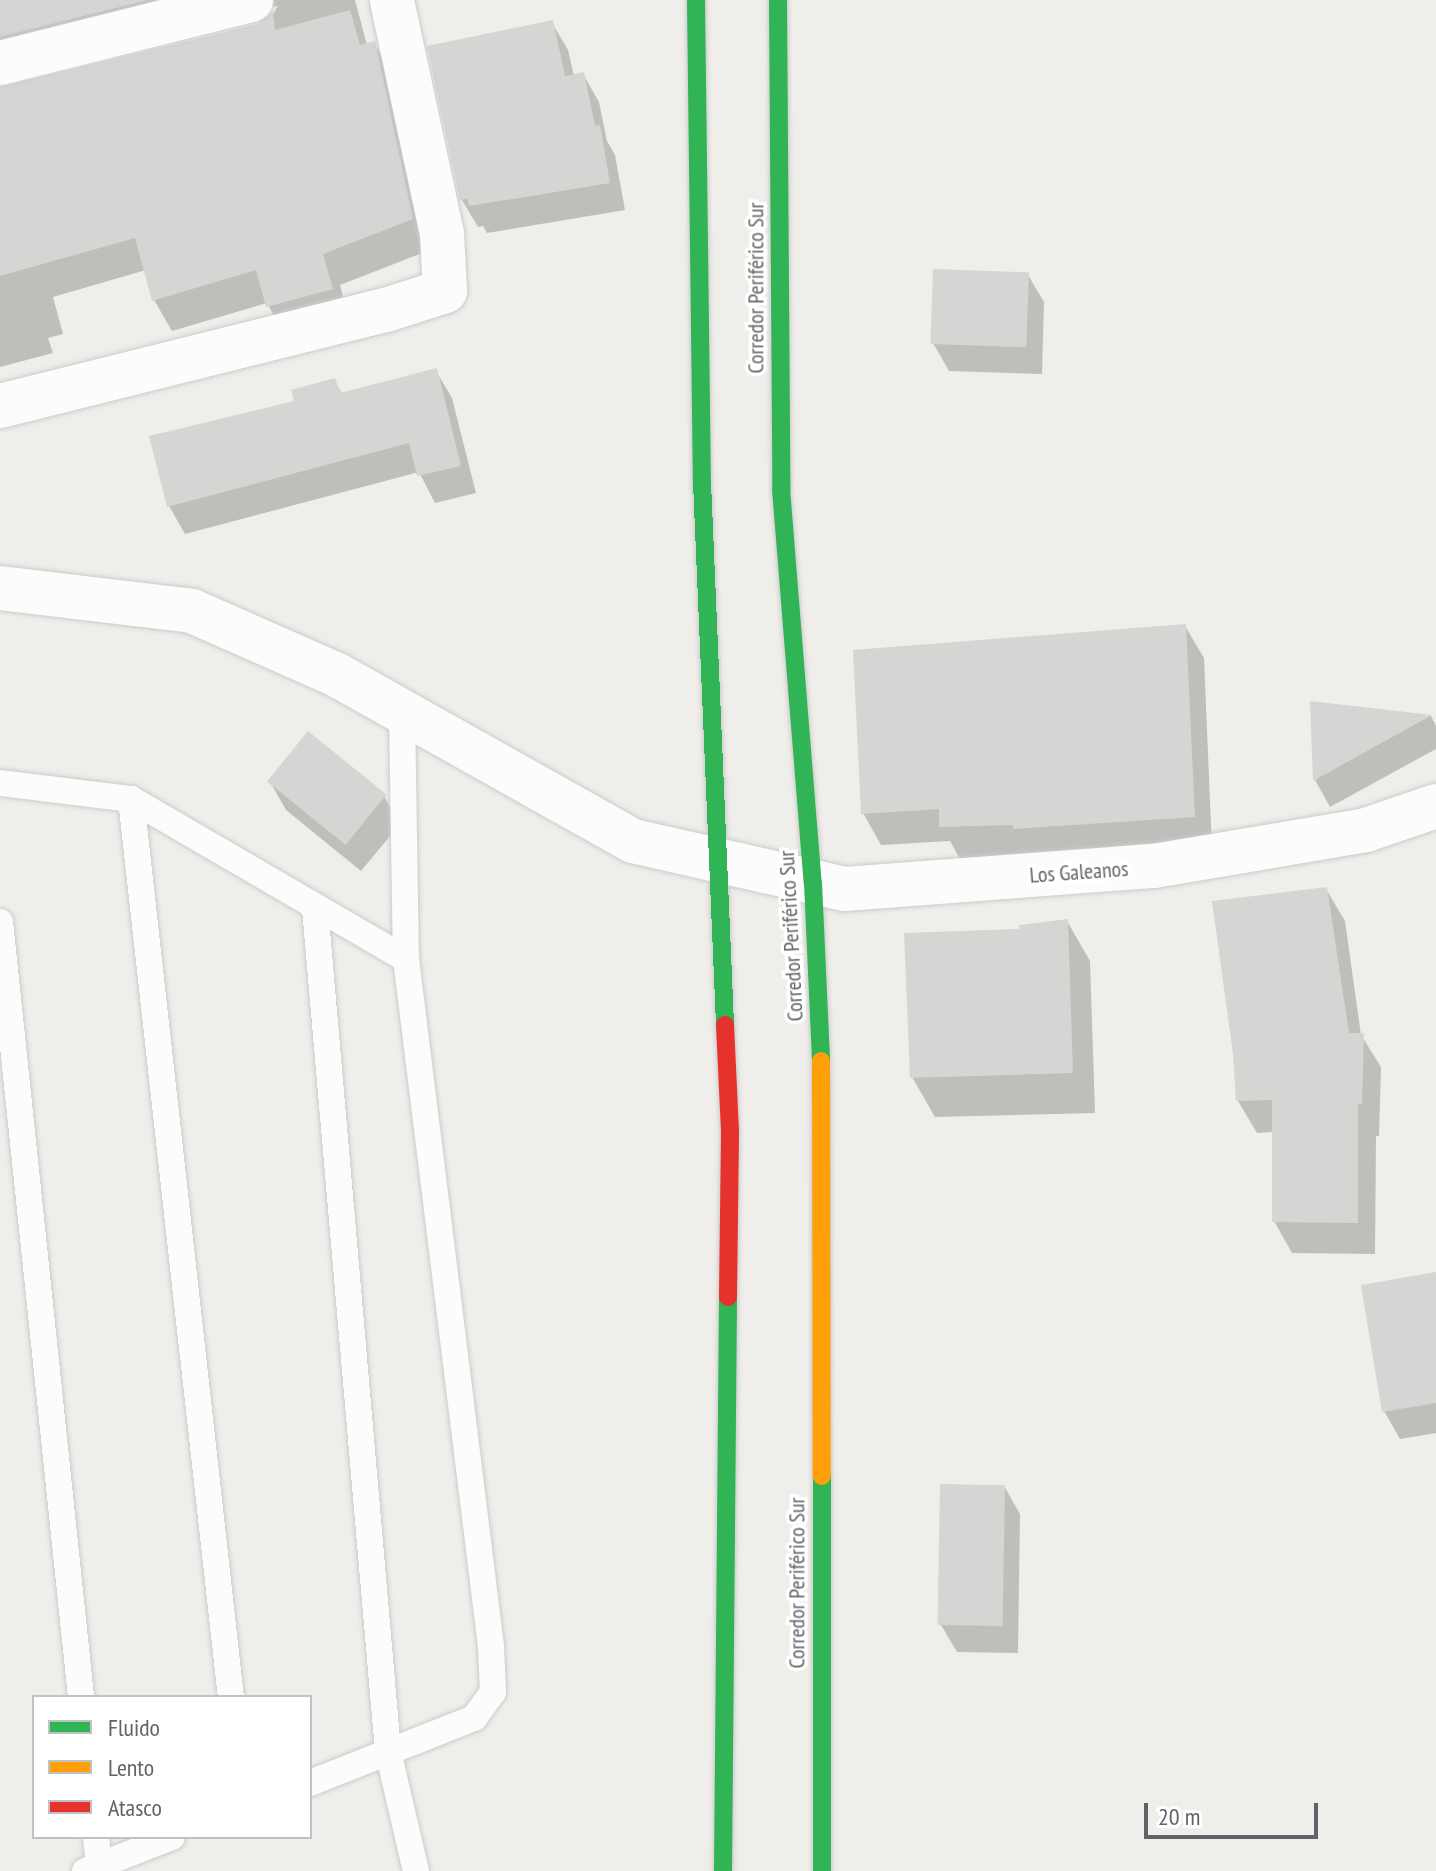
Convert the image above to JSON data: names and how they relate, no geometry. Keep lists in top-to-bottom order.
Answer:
{
  "streets": {
    "main road": ["Corredor Periférico Sur"],
    "street": ["Los Galeanos"]
  },
  "crossings": [
    ["Corredor Periférico Sur", "Los Galeanos"]
  ],
  "legend": ["Fluido", "Lento", "Atasco"],
  "scale_bar": "20 m"
}
